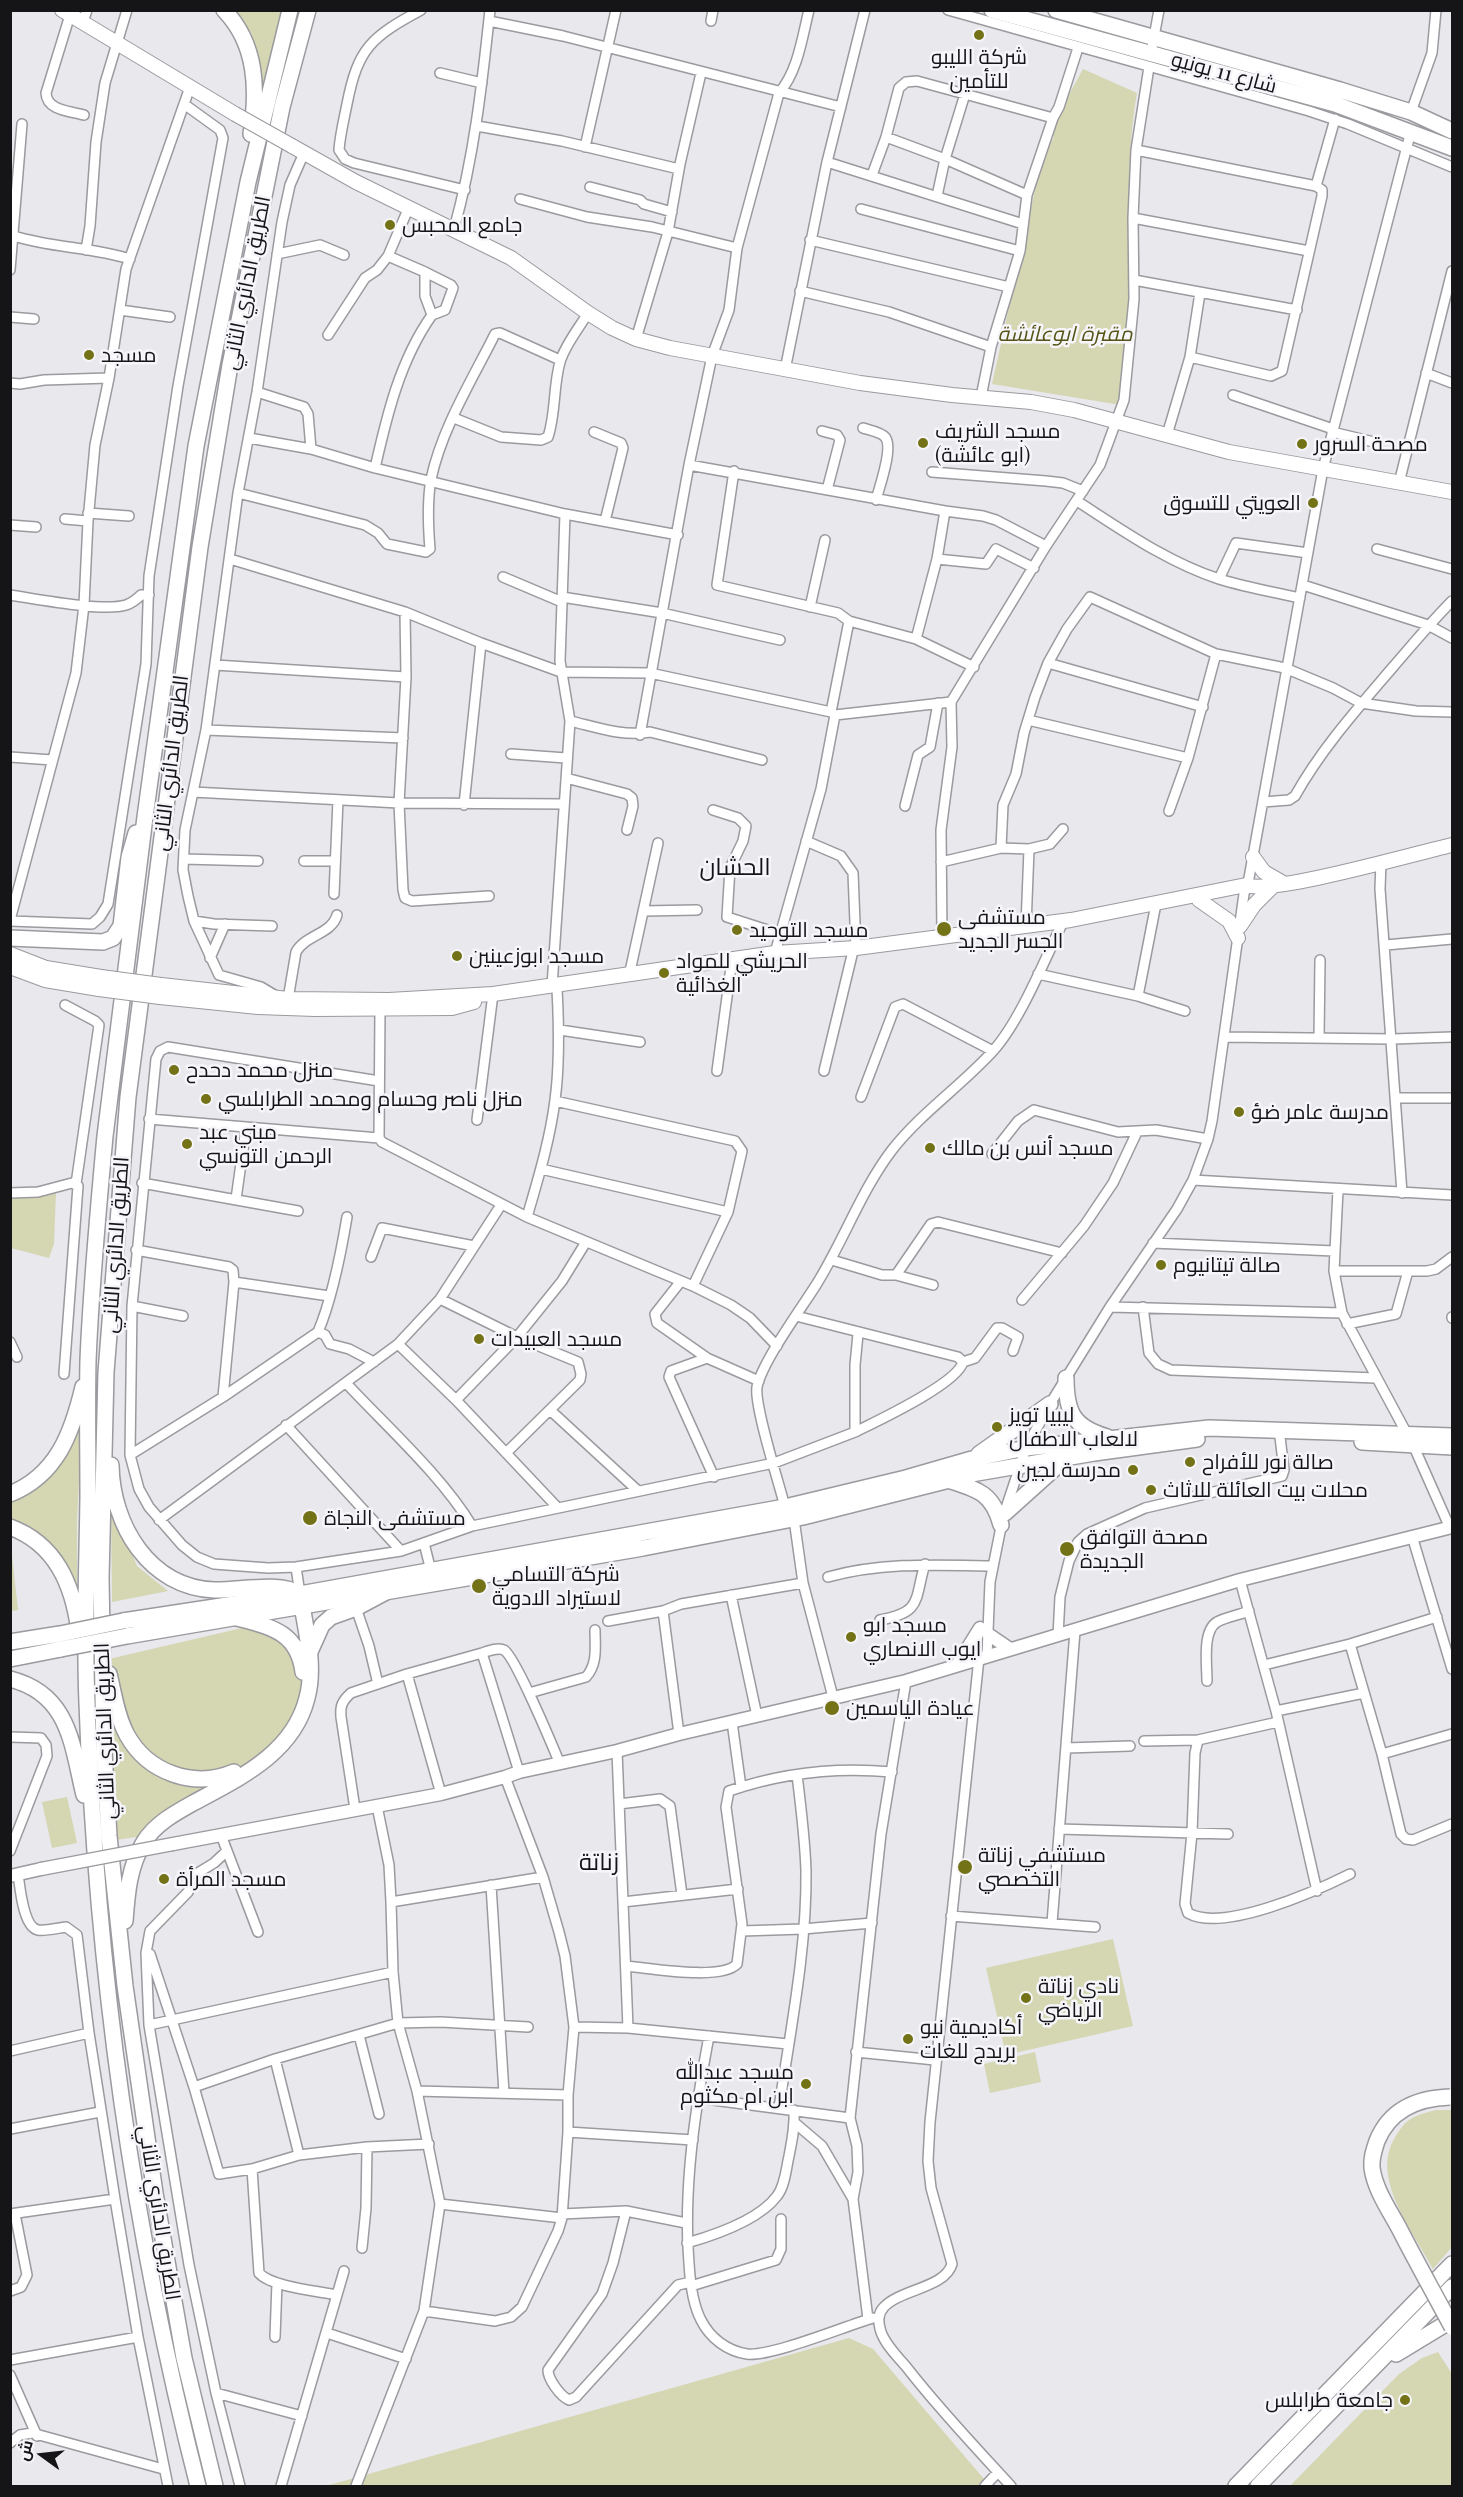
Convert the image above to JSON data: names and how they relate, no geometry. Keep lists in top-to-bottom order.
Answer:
{
  "streets": {
    "main road": ["شارع 11 يونيو", "الطريق الدائري الثاني"]
  },
  "districts": ["الحشان", "زناتة"],
  "parks": ["مقبرة ابوعائشة"],
  "places": [
    "شركة الليبو للتأمين",
    "جامع المحبس",
    "مسجد",
    "مسجد الشريف (ابو عائشة)",
    "مصحة السرور",
    "العويتي للتسوق",
    "مستشفى الجسر الجديد",
    "مسجد التوحيد",
    "مسجد ابوزعينين",
    "الحريشي للمواد الغذائية",
    "منزل محمد دحدح",
    "منزل ناصر وحسام ومحمد الطرابلسي",
    "مدرسة عامر ضؤ",
    "مبني عبد الرحمن التونسي",
    "مسجد أنس بن مالك",
    "صالة تيتانيوم",
    "مسجد العبيدات",
    "ليبيا تويز لالعاب الاطفال",
    "صالة نور للأفراح",
    "مدرسة لجين",
    "محلات بيت العائلة للاثاث",
    "مستشفى النجاة",
    "مصحة التوافق الجديدة",
    "شركة التسامي لاستيراد الادوية",
    "مسجد ابو ايوب الانصاري",
    "عيادة الياسمين",
    "مستشفي زناتة التخصصي",
    "مسجد المرأة",
    "نادي زناتة الرياضي",
    "أكاديمية نيو بريدج للغات",
    "مسجد عبدالله ابن ام مكثوم",
    "جامعة طرابلس"
  ],
  "north": "left"
}
